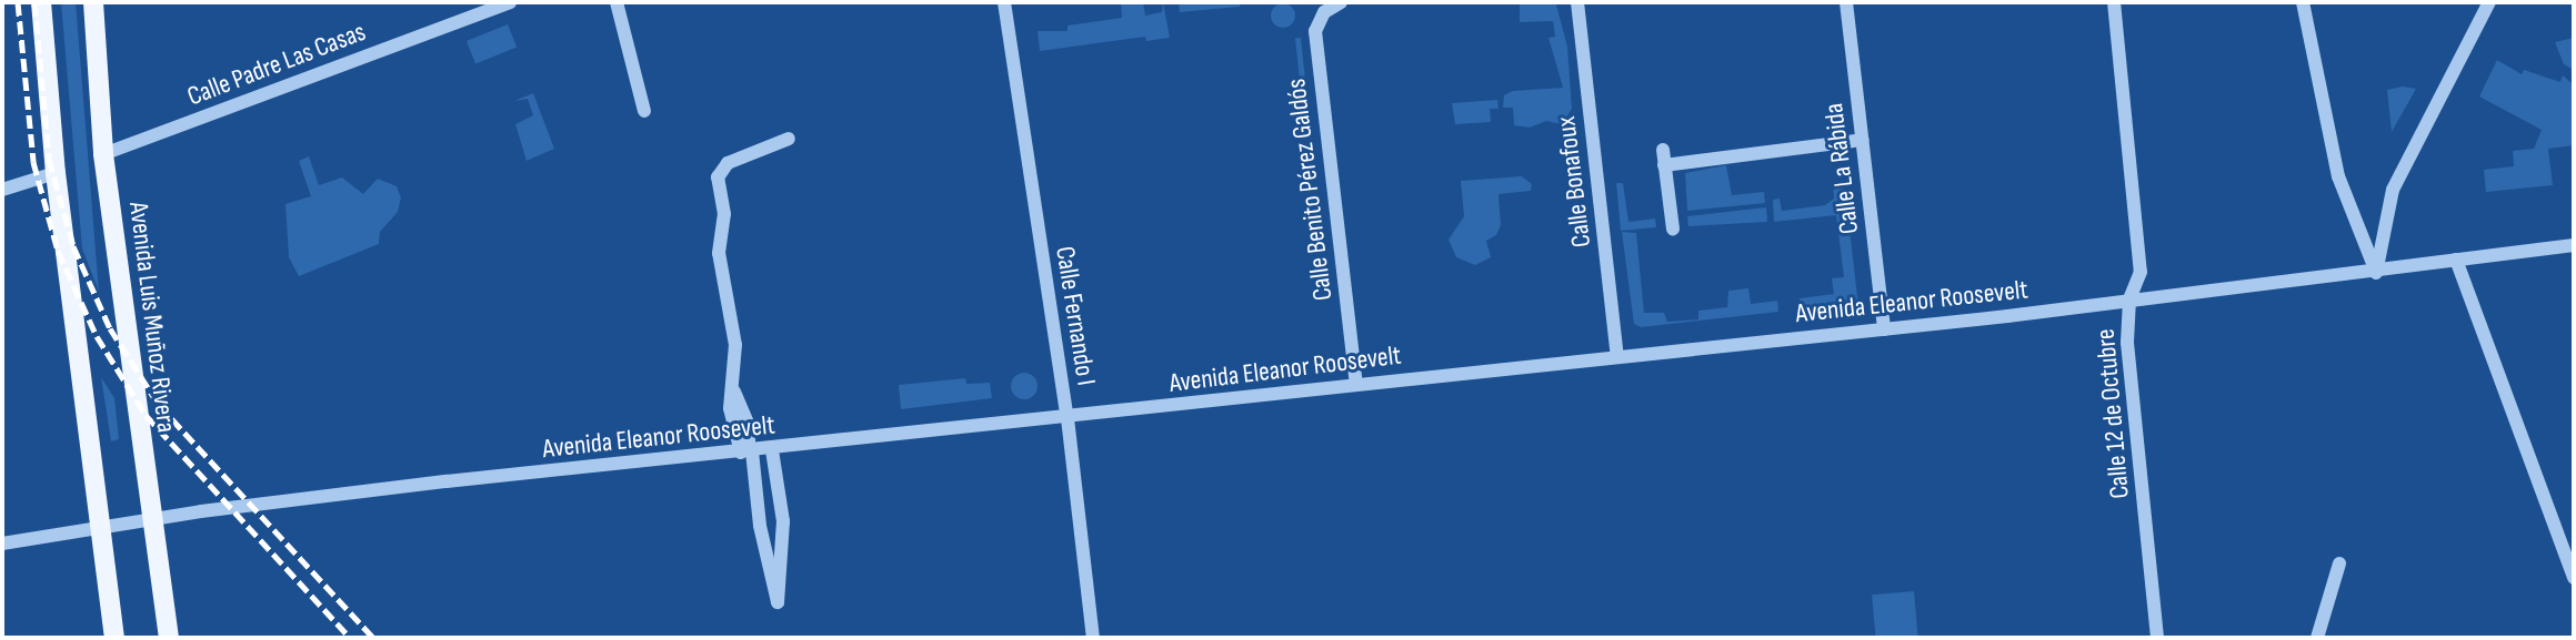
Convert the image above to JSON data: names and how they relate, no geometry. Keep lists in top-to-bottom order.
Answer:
{
  "streets": {
    "main road": ["Avenida Luis Muñoz Rivera"],
    "street": [
      "Calle Padre Las Casas",
      "Calle La Rábida",
      "Calle Bonafoux",
      "Calle Benito Pérez Galdós",
      "Avenida Eleanor Roosevelt",
      "Calle Fernando I",
      "Calle 12 de Octubre"
    ]
  },
  "crossings": [
    ["Calle Padre Las Casas", "Avenida Luis Muñoz Rivera"],
    ["Calle La Rábida", "Avenida Eleanor Roosevelt"],
    ["Calle Bonafoux", "Avenida Eleanor Roosevelt"],
    ["Calle Benito Pérez Galdós", "Avenida Eleanor Roosevelt"],
    ["Avenida Eleanor Roosevelt", "Calle Fernando I"],
    ["Avenida Eleanor Roosevelt", "Avenida Luis Muñoz Rivera"],
    ["Avenida Eleanor Roosevelt", "Calle 12 de Octubre"]
  ]
}
